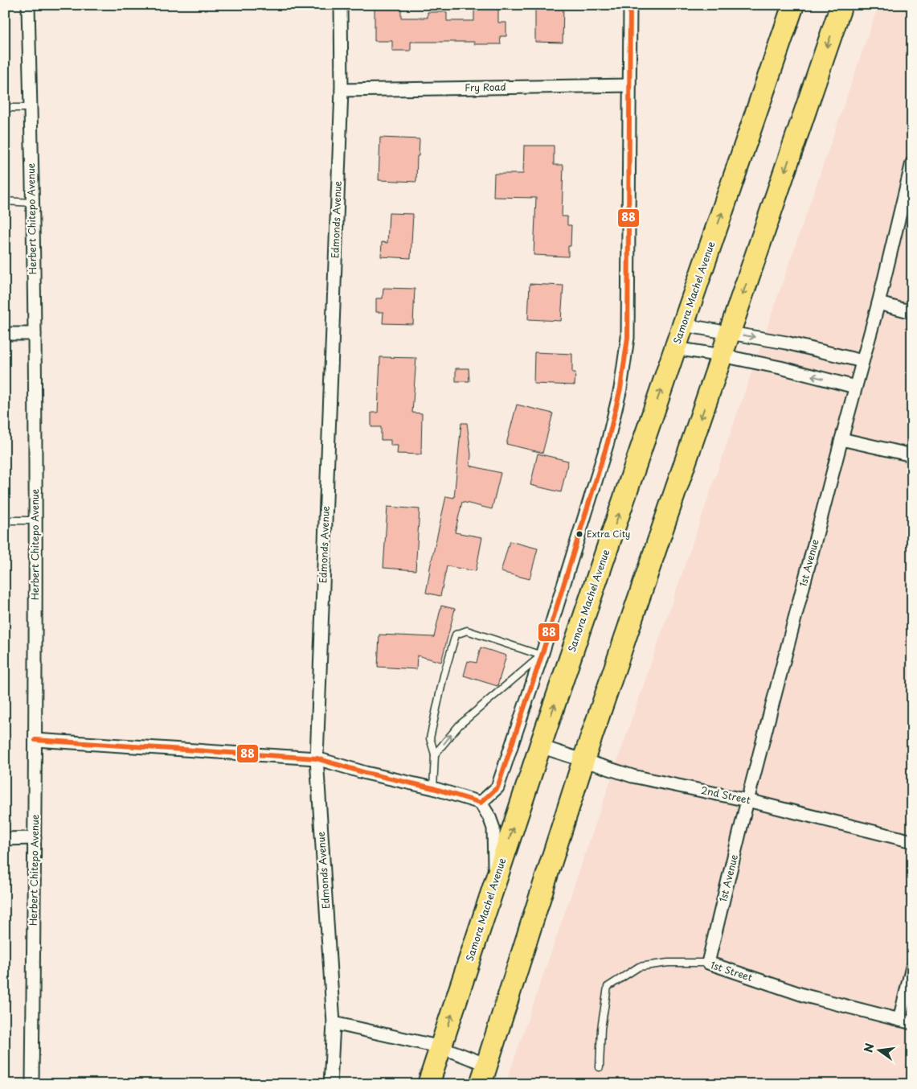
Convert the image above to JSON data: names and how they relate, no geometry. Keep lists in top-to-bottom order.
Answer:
{
  "streets": {
    "highway": ["Samora Machel Avenue"],
    "street": [
      "Fry Road",
      "Herbert Chitepo Avenue",
      "Edmonds Avenue",
      "1st Avenue",
      "2nd Street",
      "1st Street"
    ]
  },
  "crossings": [
    ["Fry Road", "Edmonds Avenue"],
    ["Samora Machel Avenue", "2nd Street"],
    ["1st Avenue", "2nd Street"],
    ["1st Avenue", "1st Street"]
  ],
  "places": ["Extra City"],
  "lines": ["transit line 88"],
  "north": "left"
}
